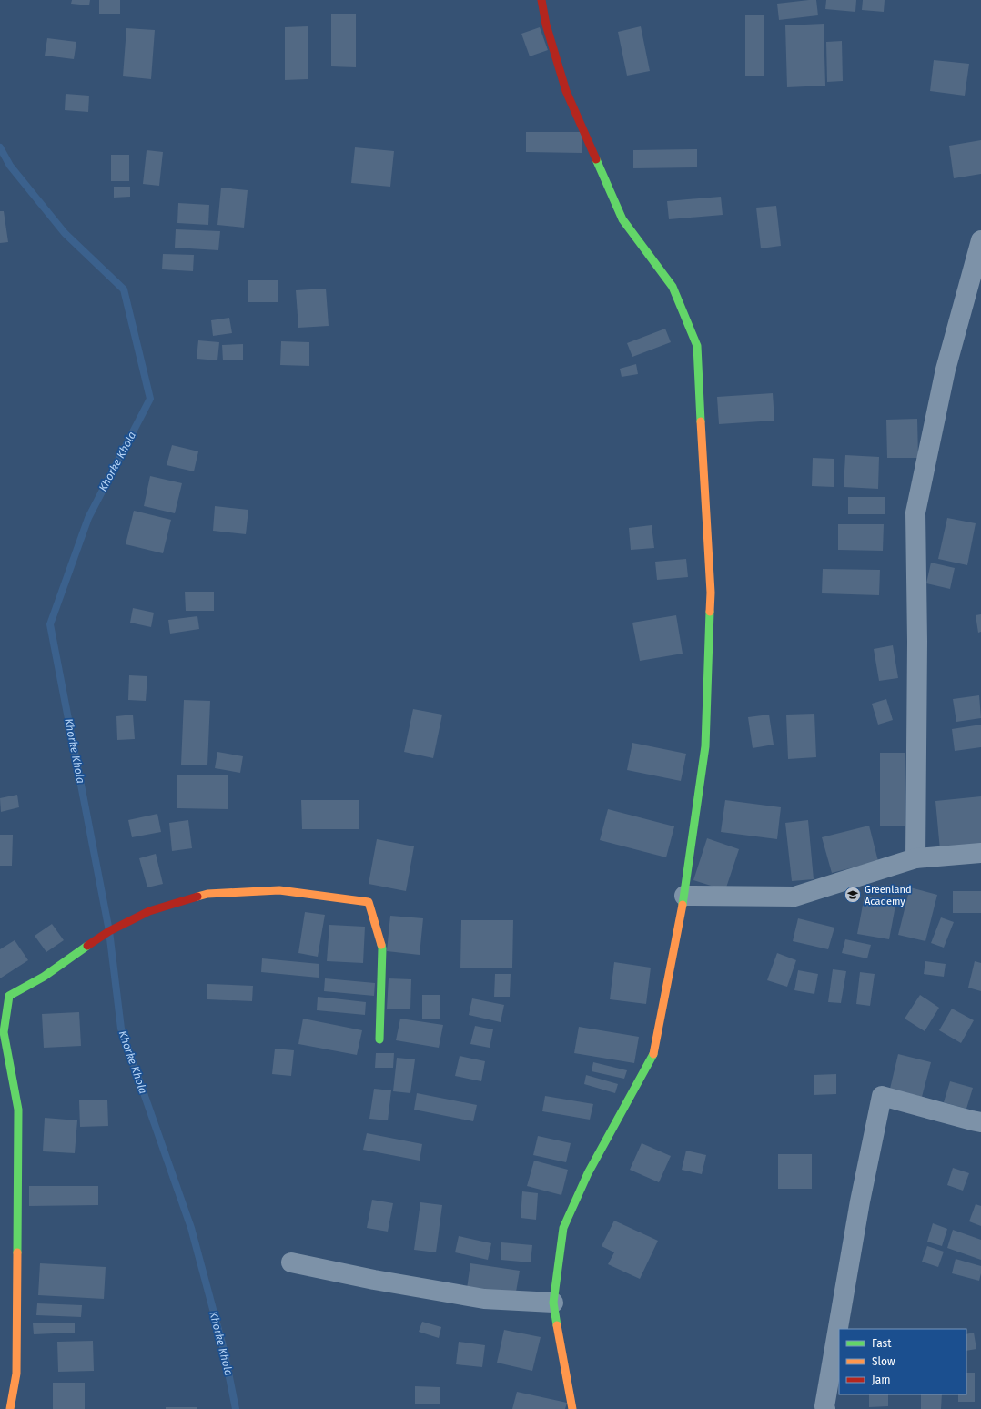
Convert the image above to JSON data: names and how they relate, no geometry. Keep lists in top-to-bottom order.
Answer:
{
  "water": ["Khorke Khola"],
  "places": {
    "school or university": ["Greenland Academy"]
  },
  "legend": ["Fast", "Slow", "Jam"]
}
